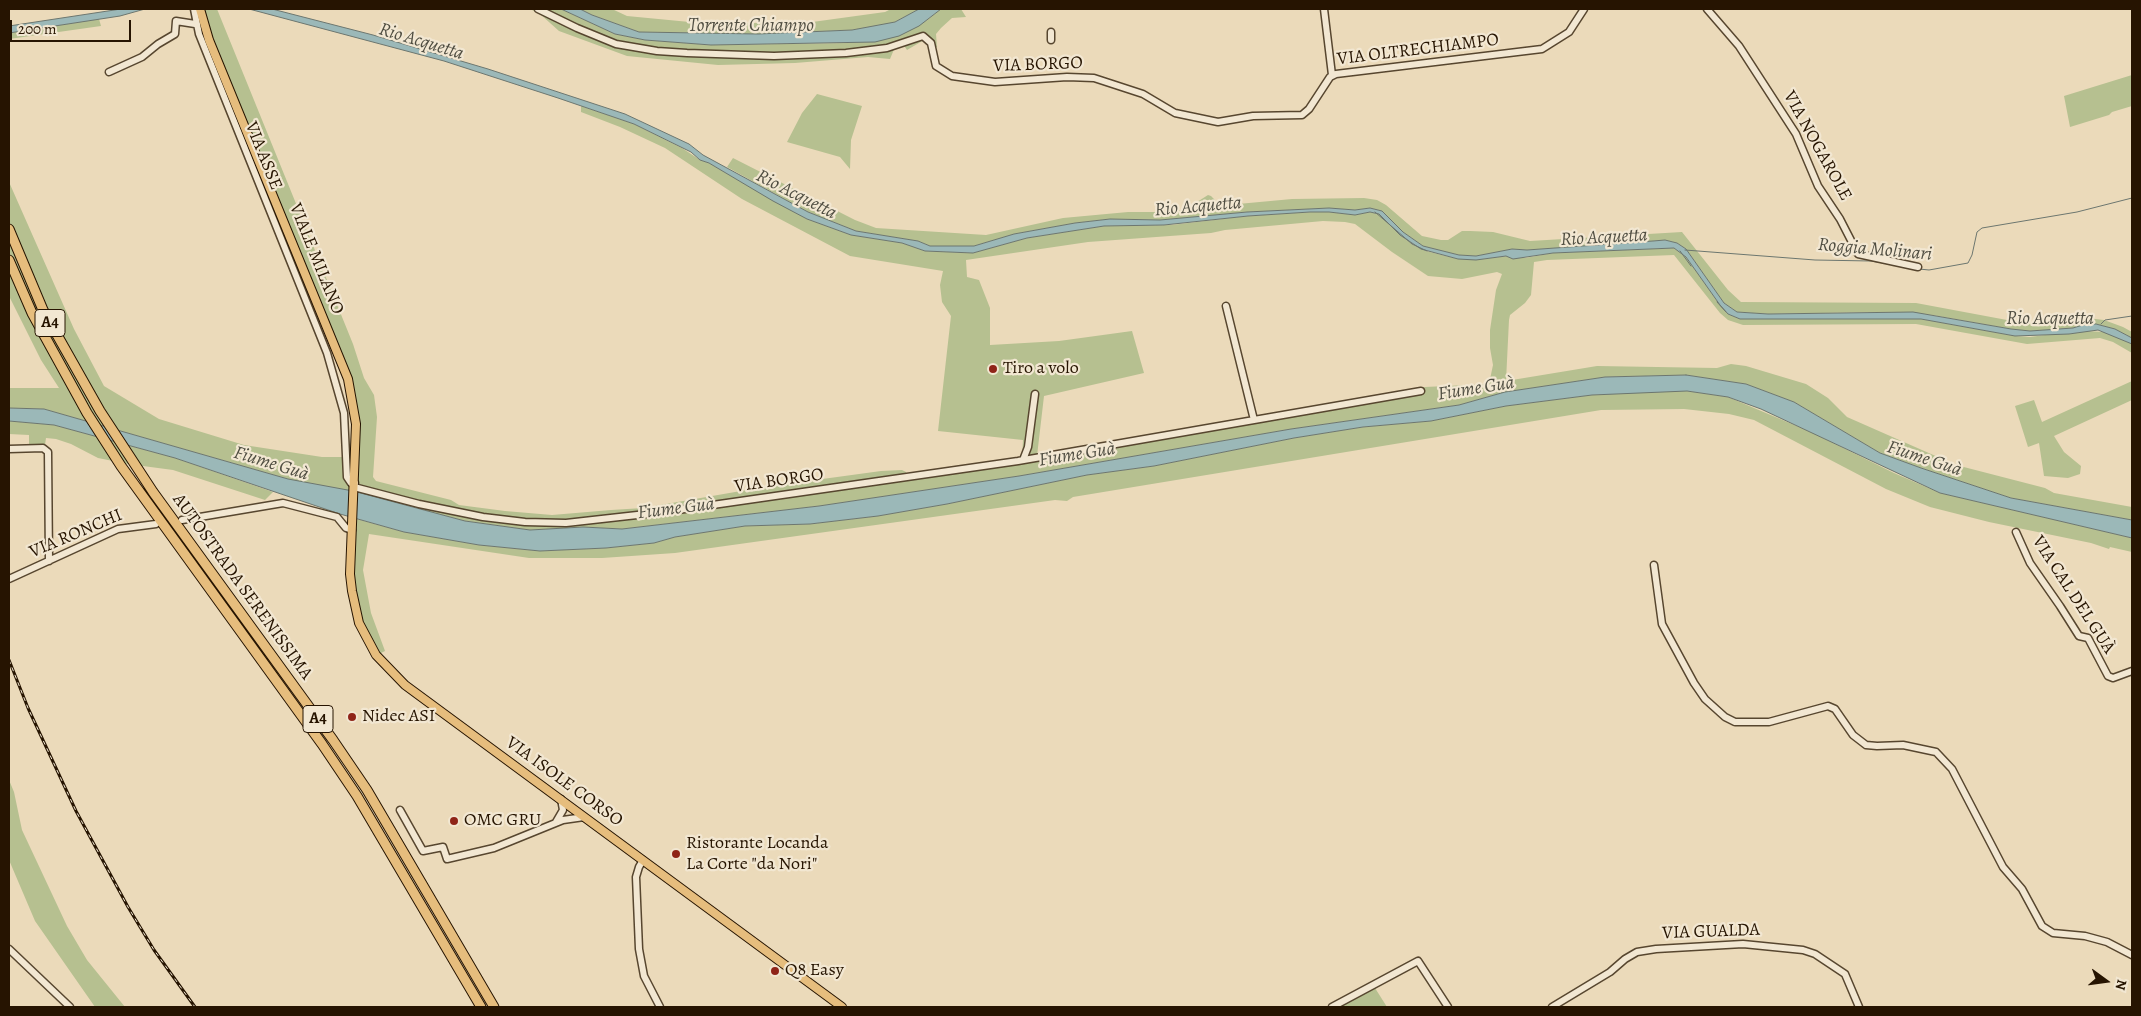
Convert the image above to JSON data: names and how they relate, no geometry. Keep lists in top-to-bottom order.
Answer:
{
  "streets": {
    "highway": ["A4", "AUTOSTRADA SERENISSIMA"],
    "main road": ["VIALE MILANO", "VIA ISOLE CORSO"],
    "street": [
      "VIA OLTRECHIAMPO",
      "VIA BORGO",
      "VIA NOGAROLE",
      "VIA ASSE",
      "VIA RONCHI",
      "VIA CAL DEL GUÀ",
      "VIA GUALDA"
    ]
  },
  "crossings": [
    ["VIA OLTRECHIAMPO", "VIA BORGO"],
    ["VIA BORGO", "VIA ASSE"],
    ["VIA BORGO", "VIALE MILANO"],
    ["VIA ASSE", "VIALE MILANO"],
    ["VIALE MILANO", "VIA ISOLE CORSO"]
  ],
  "water": [
    "Torrente Chiampo",
    "Rio Acquetta",
    "Roggia Molinari",
    "Fiume Guà"
  ],
  "places": [
    "Tiro a volo",
    "Nidec ASI",
    "OMC GRU",
    "Ristorante Locanda La Corte \"da Nori\"",
    "Q8 Easy"
  ],
  "scale_bar": "200 m",
  "north": "right"
}
